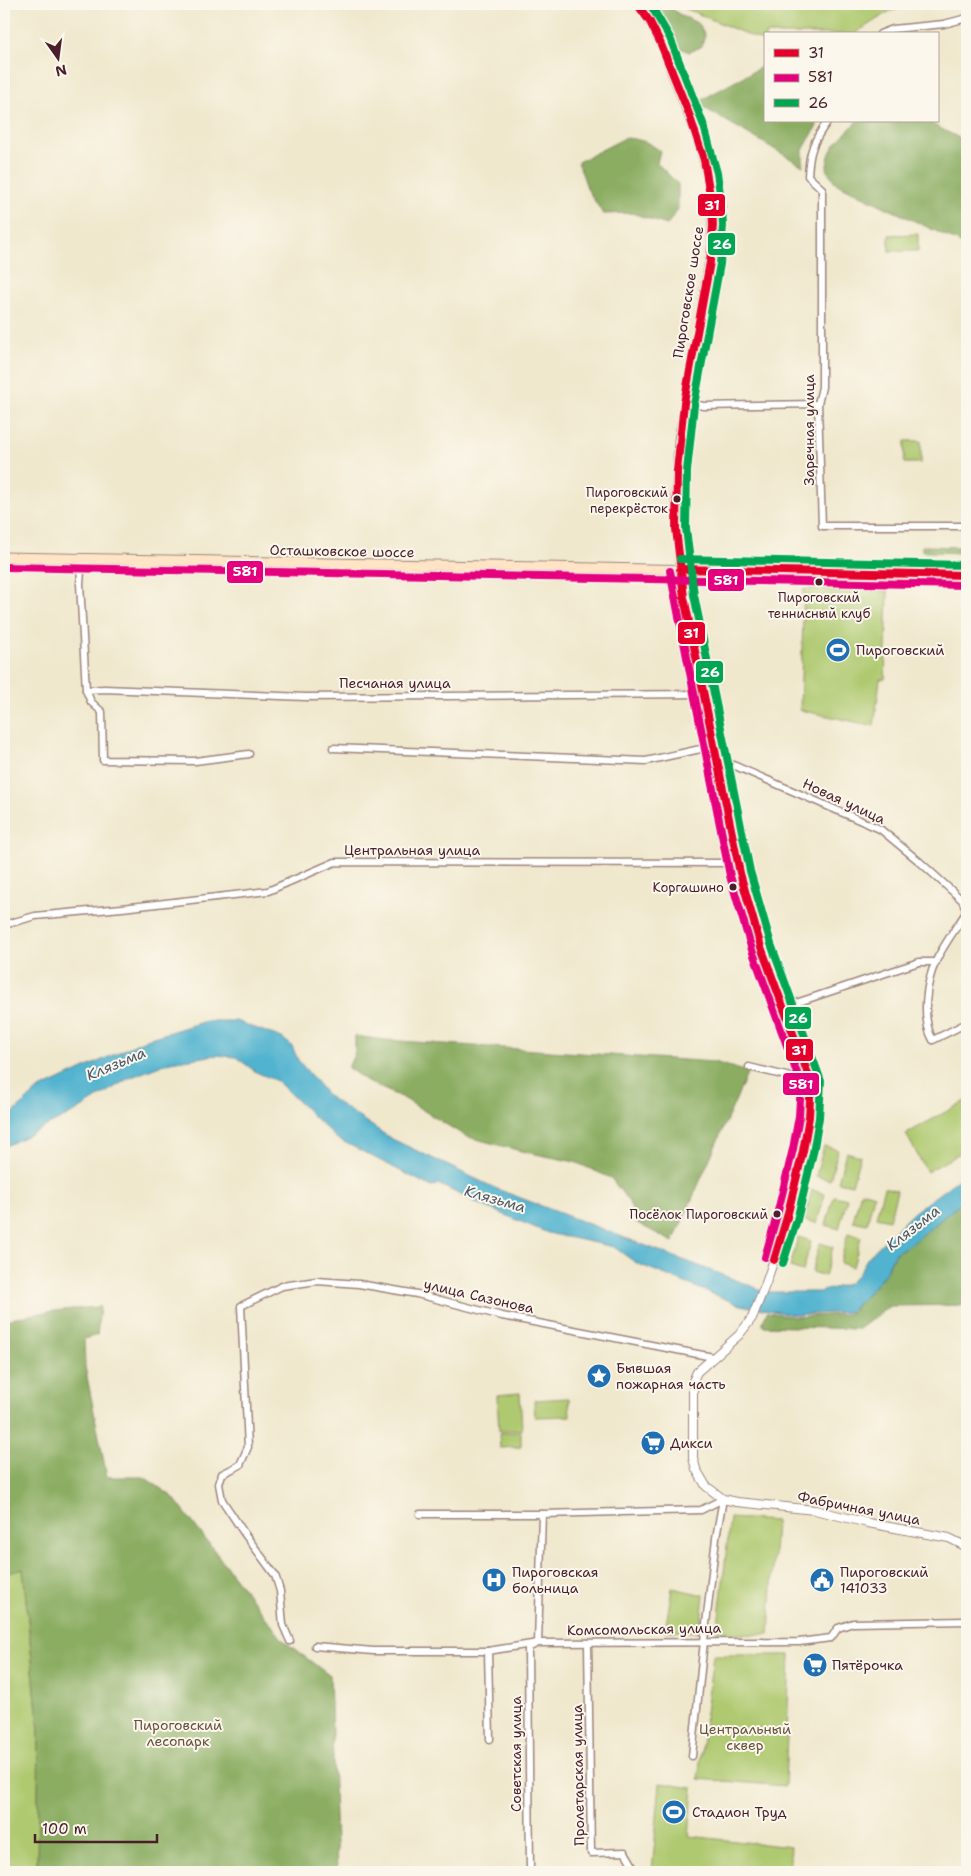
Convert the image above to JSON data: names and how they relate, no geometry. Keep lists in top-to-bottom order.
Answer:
{
  "streets": {
    "main road": ["Пироговское шоссе", "Осташковское шоссе"],
    "street": [
      "Заречная улица",
      "Песчаная улица",
      "Новая улица",
      "Центральная улица",
      "улица Сазонова",
      "Фабричная улица",
      "Комсомольская улица",
      "Советская улица",
      "Пролетарская улица"
    ]
  },
  "crossings": [
    ["Пироговское шоссе", "Осташковское шоссе"],
    ["Комсомольская улица", "Советская улица"],
    ["Комсомольская улица", "Пролетарская улица"]
  ],
  "water": ["Клязьма"],
  "parks": ["Пироговский лесопарк", "Центральный сквер"],
  "places": {
    "other": [
      "Пироговский перекрёсток",
      "Пироговский теннисный клуб",
      "Коргашино",
      "Посёлок Пироговский"
    ],
    "sports": ["Пироговский", "Стадион Труд"],
    "place": ["Бывшая пожарная часть"],
    "supermarket": ["Дикси", "Пятёрочка"],
    "hospital": ["Пироговская больница"],
    "public building": ["Пироговский 141033"]
  },
  "lines": ["transit line 31", "transit line 26", "transit line 581"],
  "legend": ["31", "581", "26"],
  "scale_bar": "100 m",
  "north": "bottom"
}
